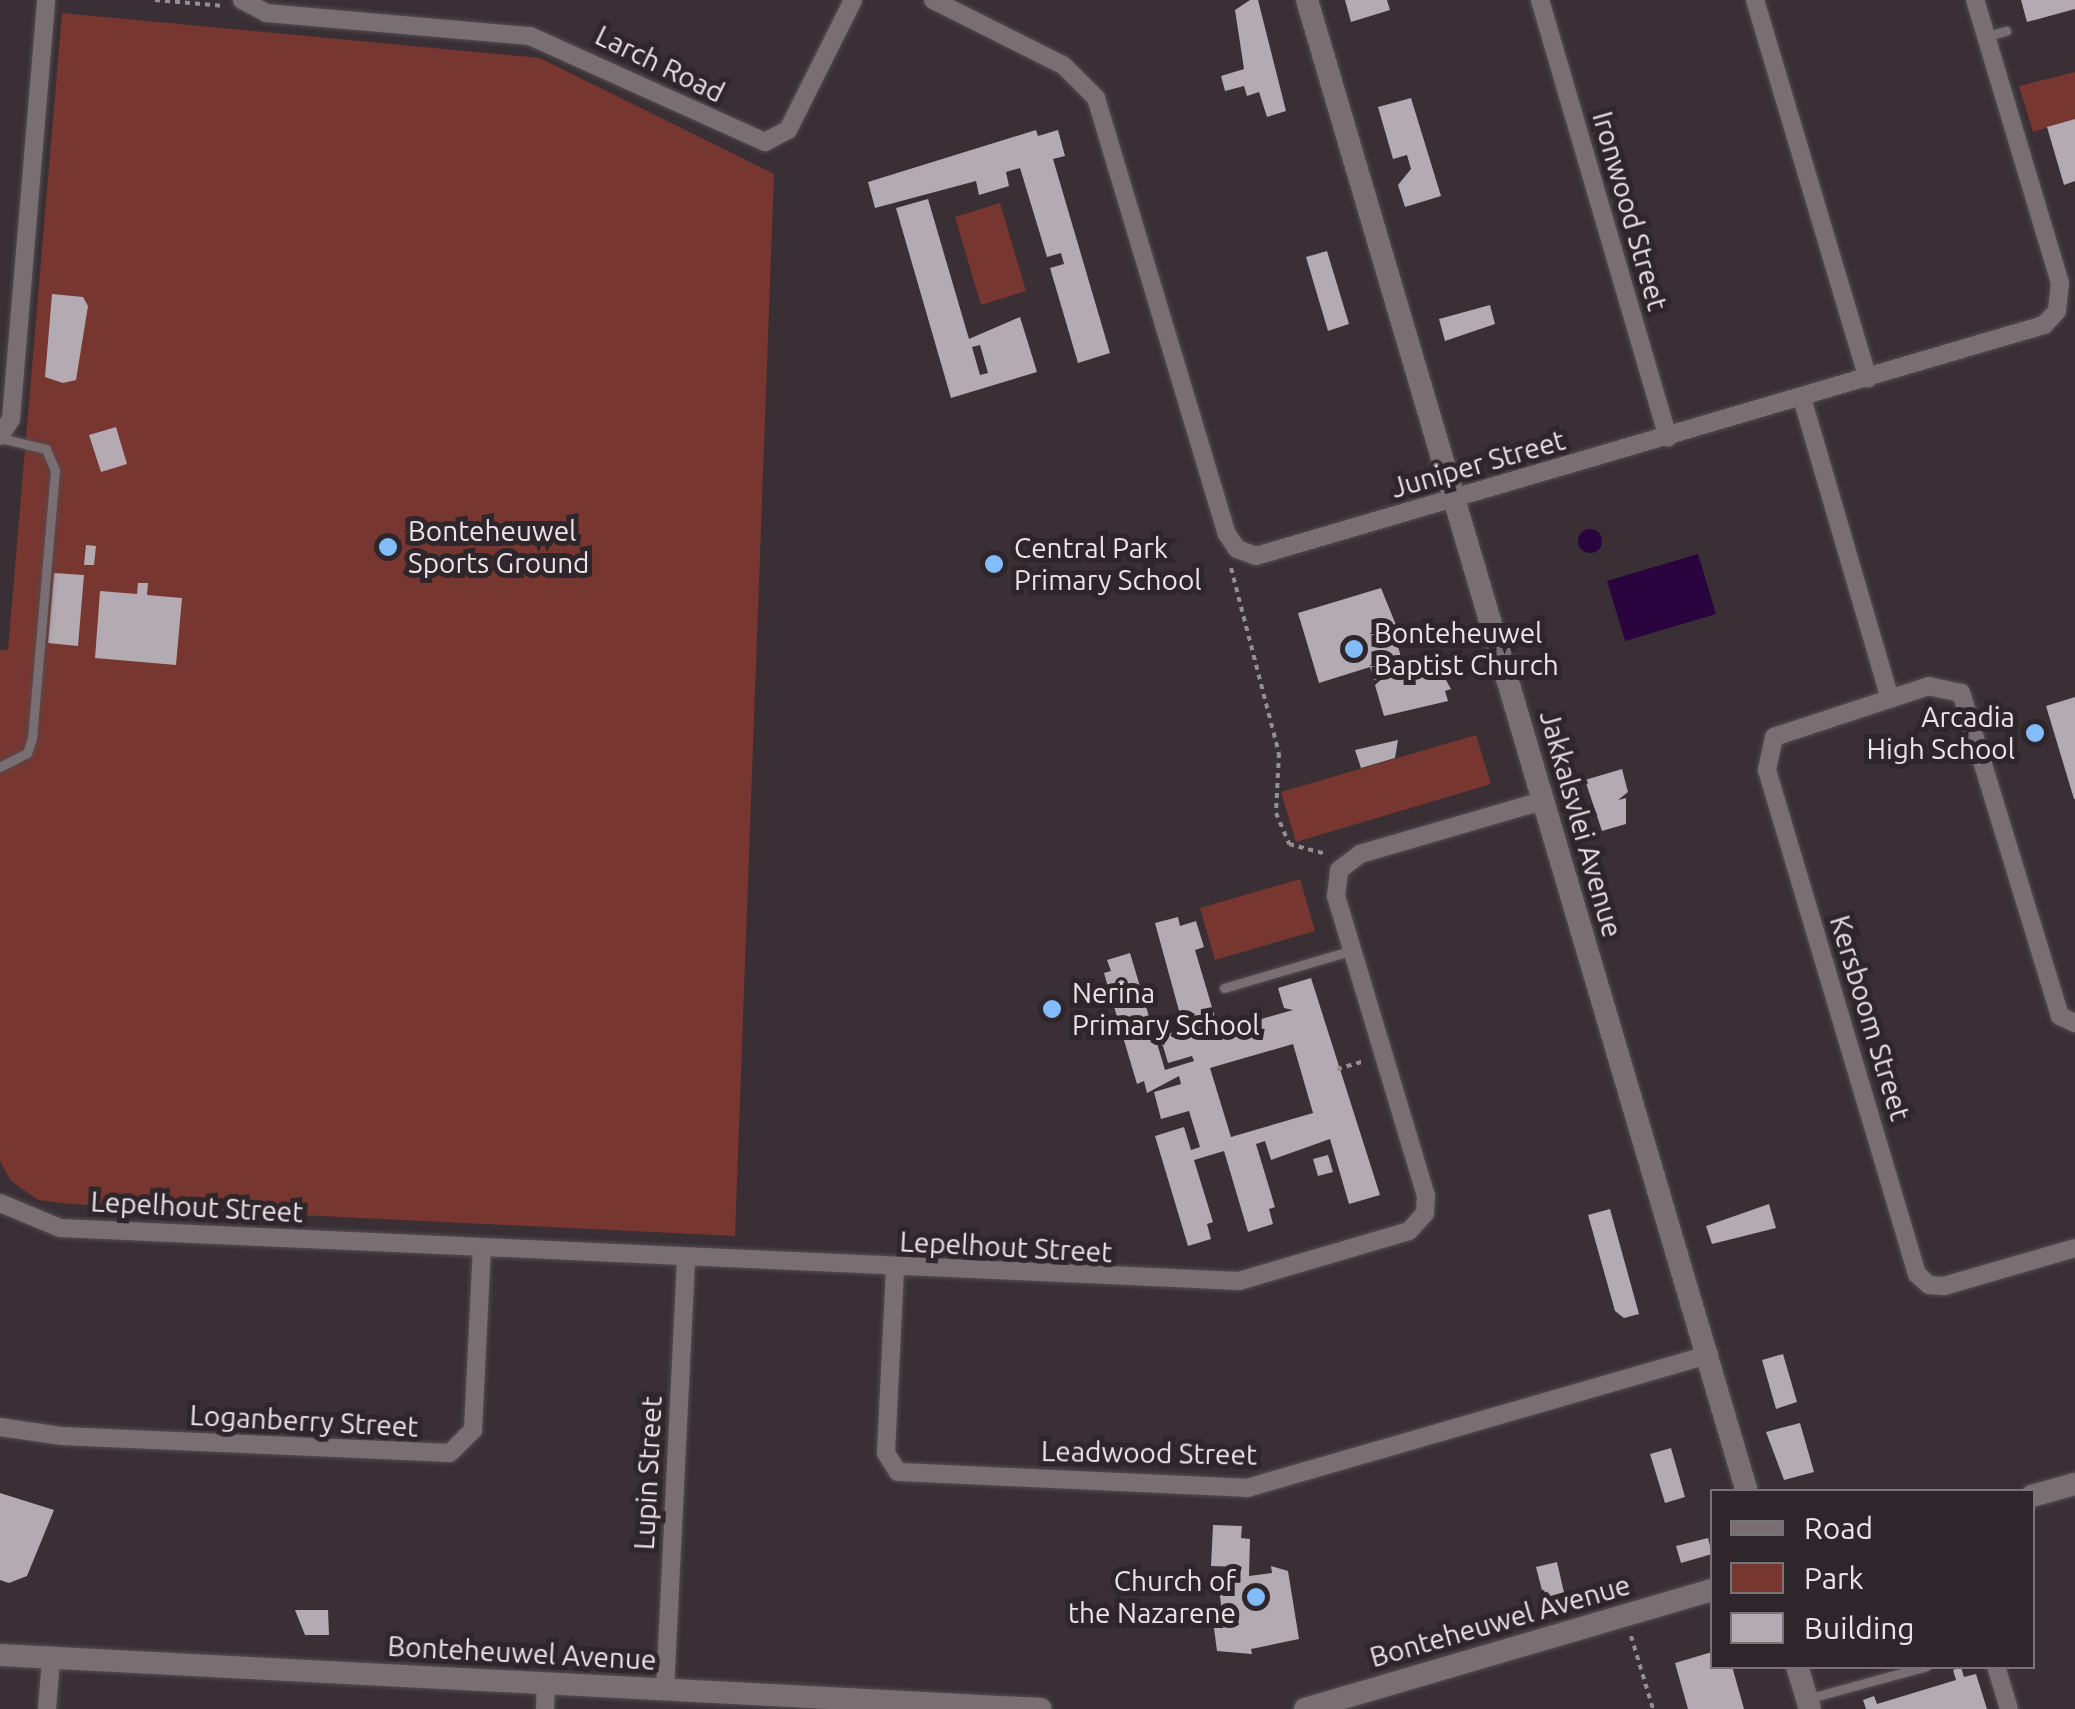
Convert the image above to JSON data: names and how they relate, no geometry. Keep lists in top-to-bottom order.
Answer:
{
  "streets": {
    "street": [
      "Larch Road",
      "Ironwood Street",
      "Juniper Street",
      "Jakkalsvlei Avenue",
      "Kersboom Street",
      "Lepelhout Street",
      "Loganberry Street",
      "Leadwood Street",
      "Lupin Street",
      "Bonteheuwel Avenue"
    ]
  },
  "crossings": [
    ["Ironwood Street", "Juniper Street"],
    ["Juniper Street", "Jakkalsvlei Avenue"],
    ["Jakkalsvlei Avenue", "Leadwood Street"],
    ["Lepelhout Street", "Loganberry Street"],
    ["Lepelhout Street", "Leadwood Street"],
    ["Lepelhout Street", "Lupin Street"],
    ["Lupin Street", "Bonteheuwel Avenue"]
  ],
  "places": [
    "Bonteheuwel Sports Ground",
    "Central Park Primary School",
    "Bonteheuwel Baptist Church",
    "Arcadia High School",
    "Nerina Primary School",
    "Church of the Nazarene"
  ],
  "legend": ["Road", "Park", "Building"]
}
